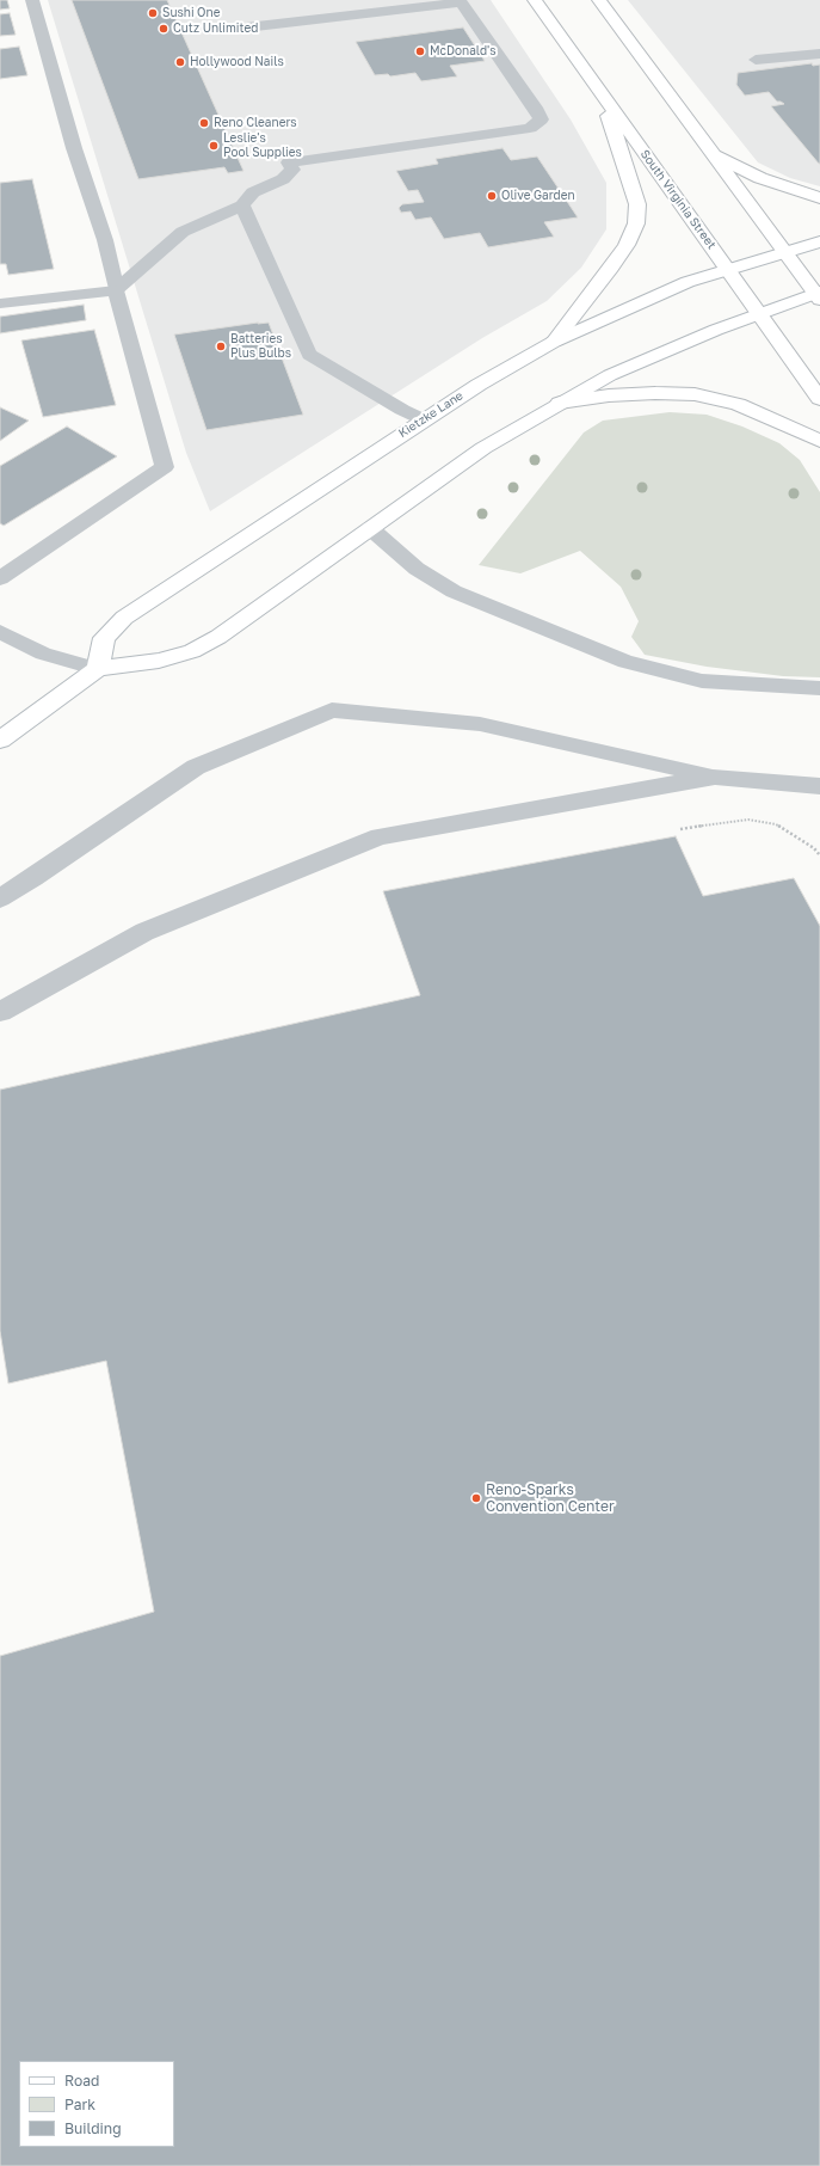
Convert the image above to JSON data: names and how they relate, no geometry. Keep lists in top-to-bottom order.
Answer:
{
  "streets": {
    "main road": ["South Virginia Street", "Kietzke Lane"]
  },
  "crossings": [
    ["South Virginia Street", "Kietzke Lane"]
  ],
  "places": [
    "Sushi One",
    "Cutz Unlimited",
    "McDonald's",
    "Hollywood Nails",
    "Reno Cleaners",
    "Leslie's Pool Supplies",
    "Olive Garden",
    "Batteries Plus Bulbs",
    "Reno-Sparks Convention Center"
  ],
  "legend": ["Road", "Park", "Building"]
}
